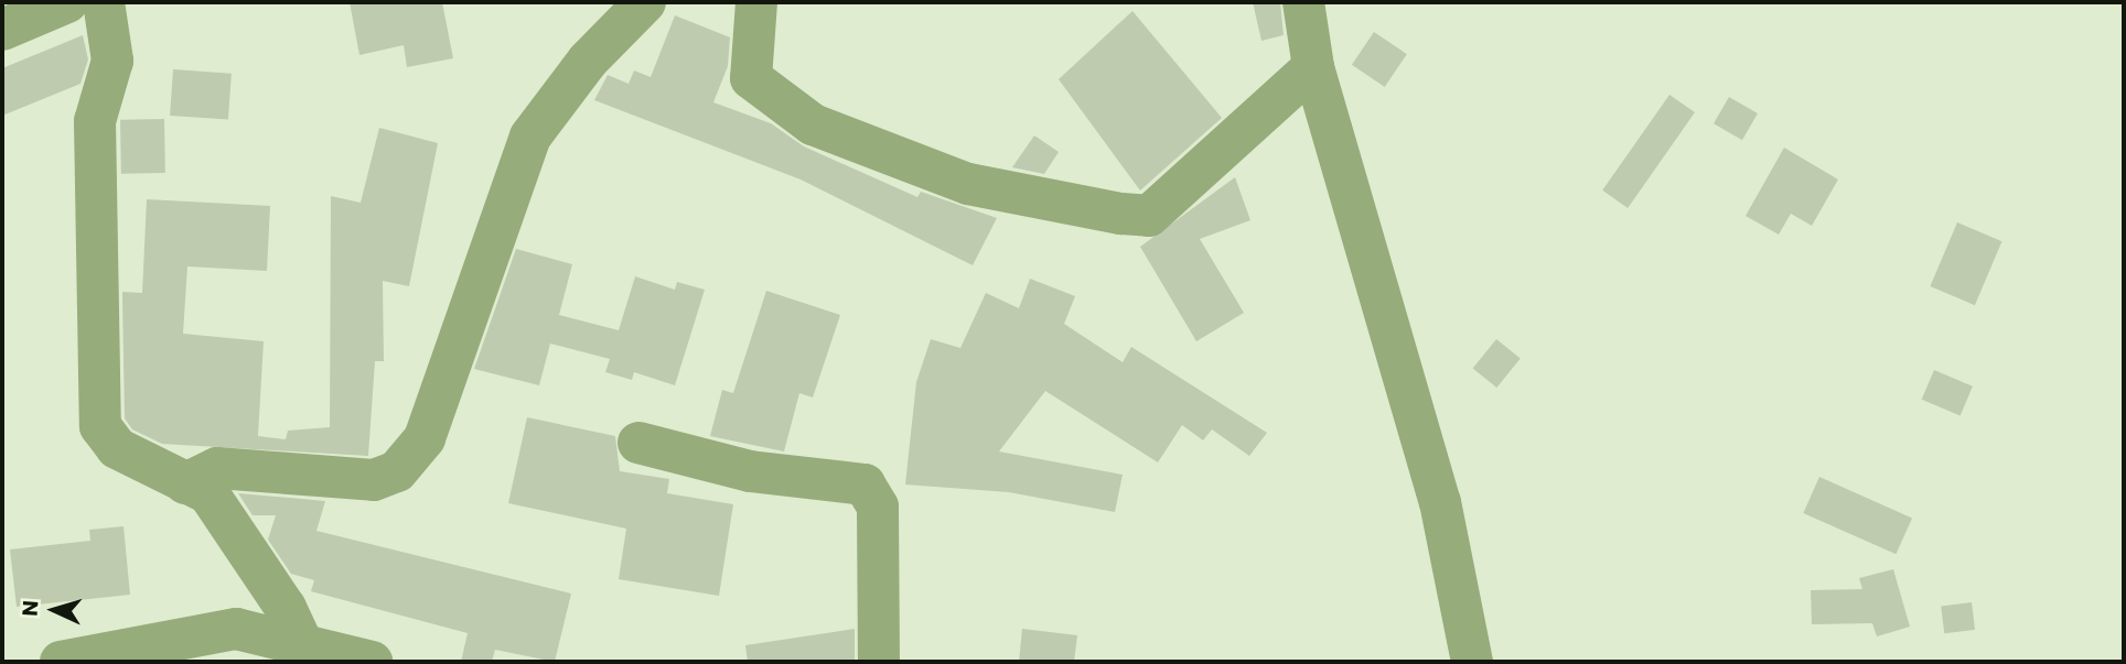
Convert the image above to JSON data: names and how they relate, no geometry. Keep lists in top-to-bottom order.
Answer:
{
  "north": "left"
}
